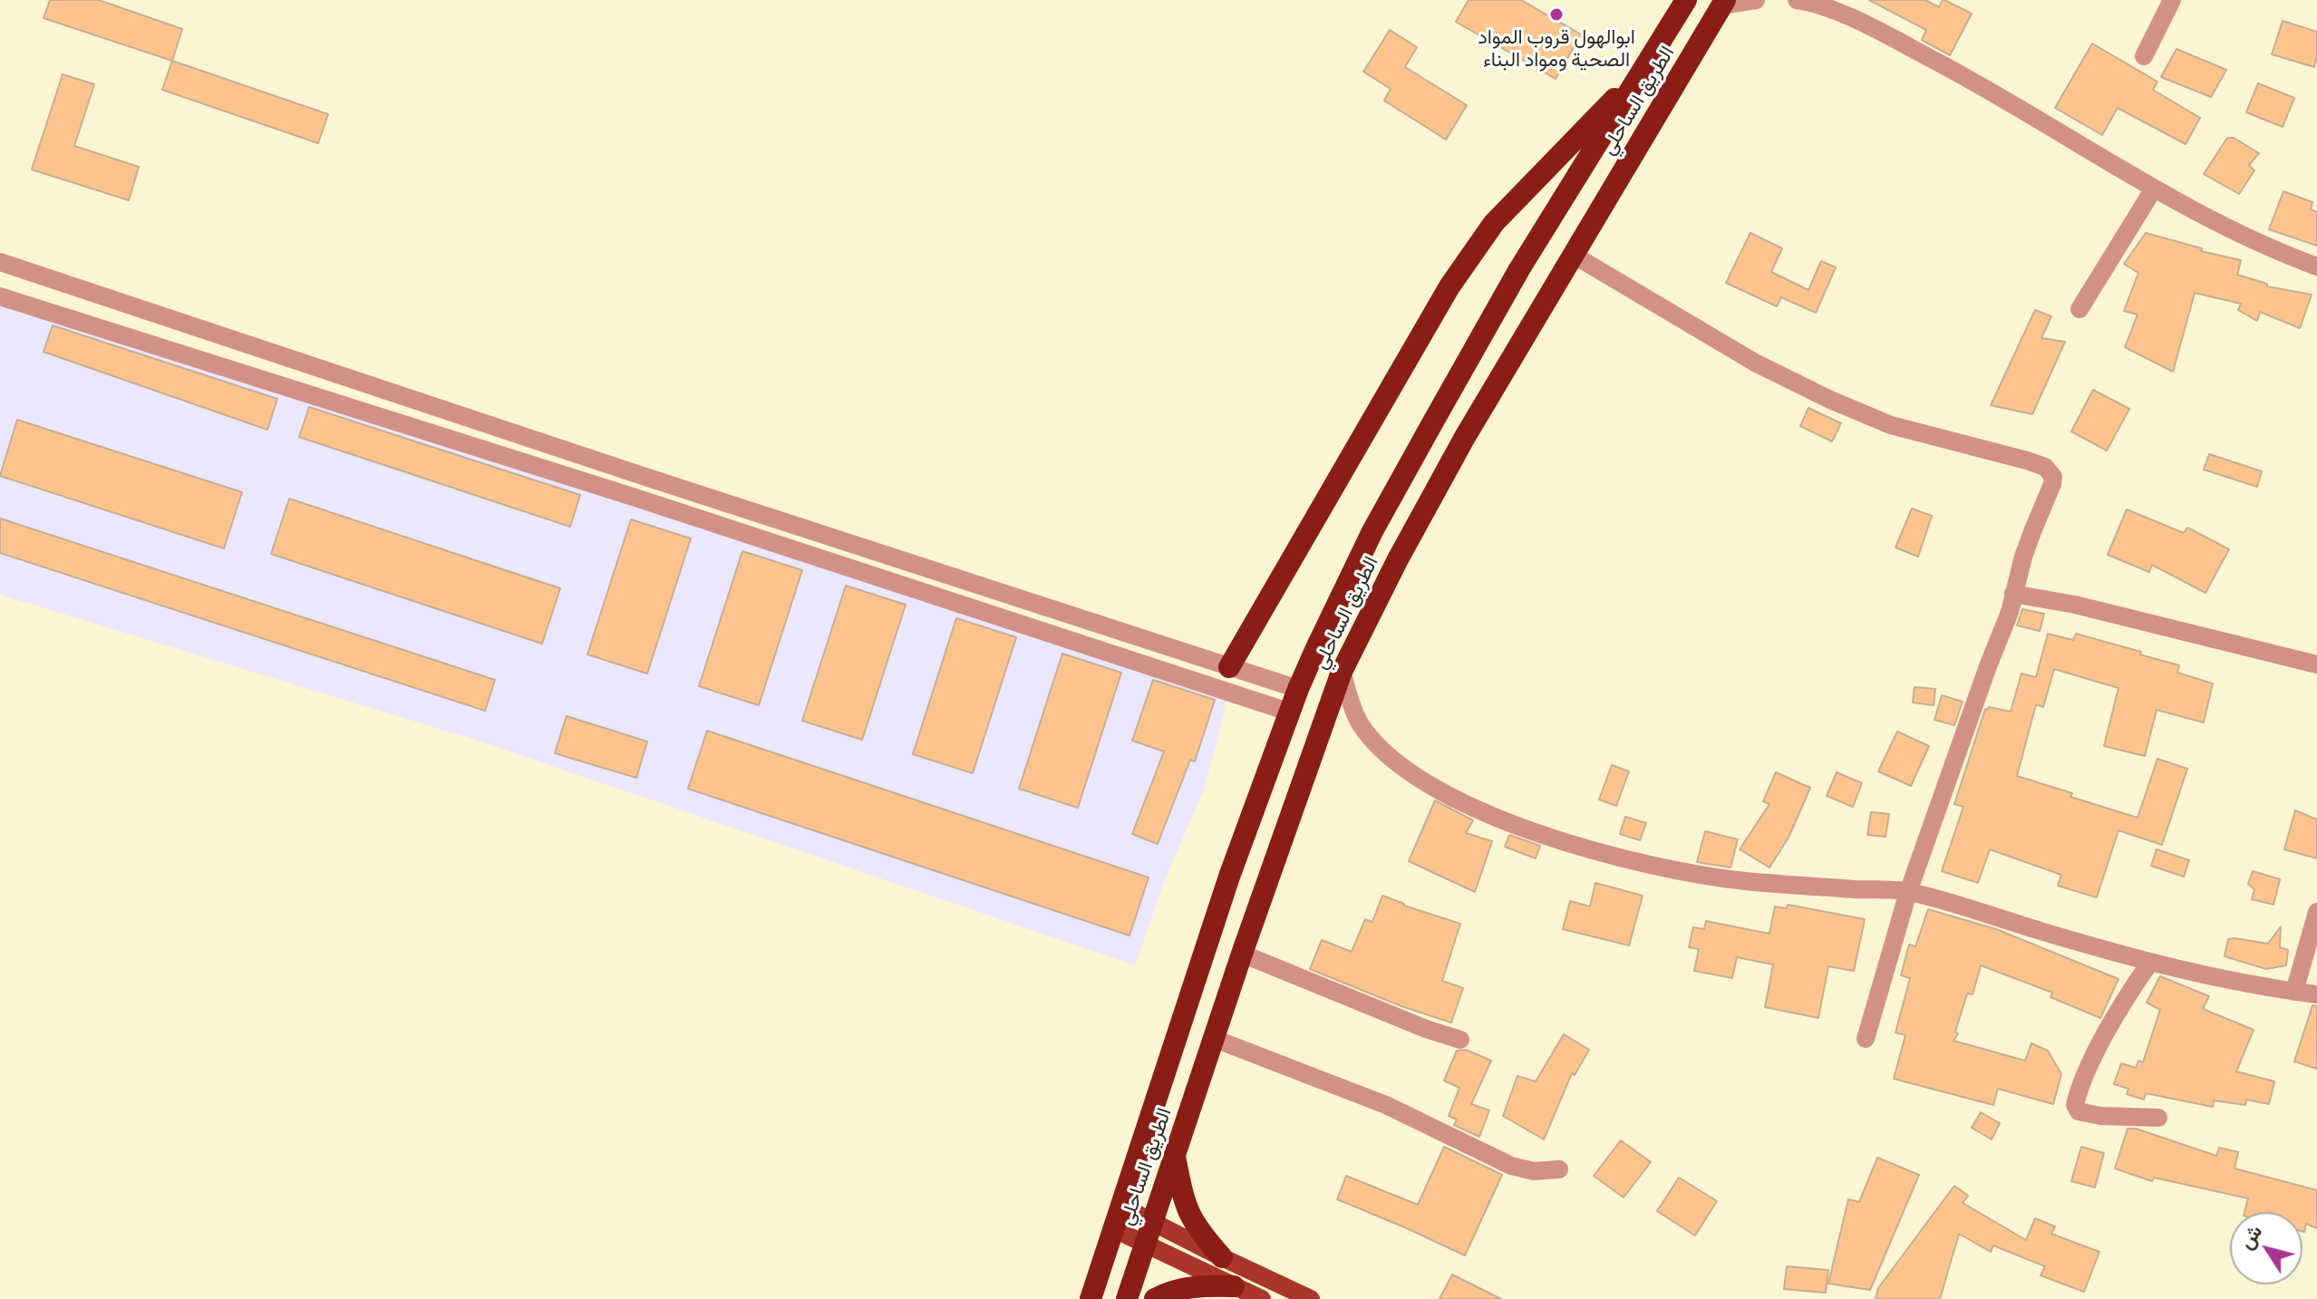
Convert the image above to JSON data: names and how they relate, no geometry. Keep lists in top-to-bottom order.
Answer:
{
  "streets": {
    "highway": ["الطريق الساحلي"]
  },
  "places": ["ابوالهول قروب المواد الصحية ومواد البناء"],
  "north": "top left"
}
